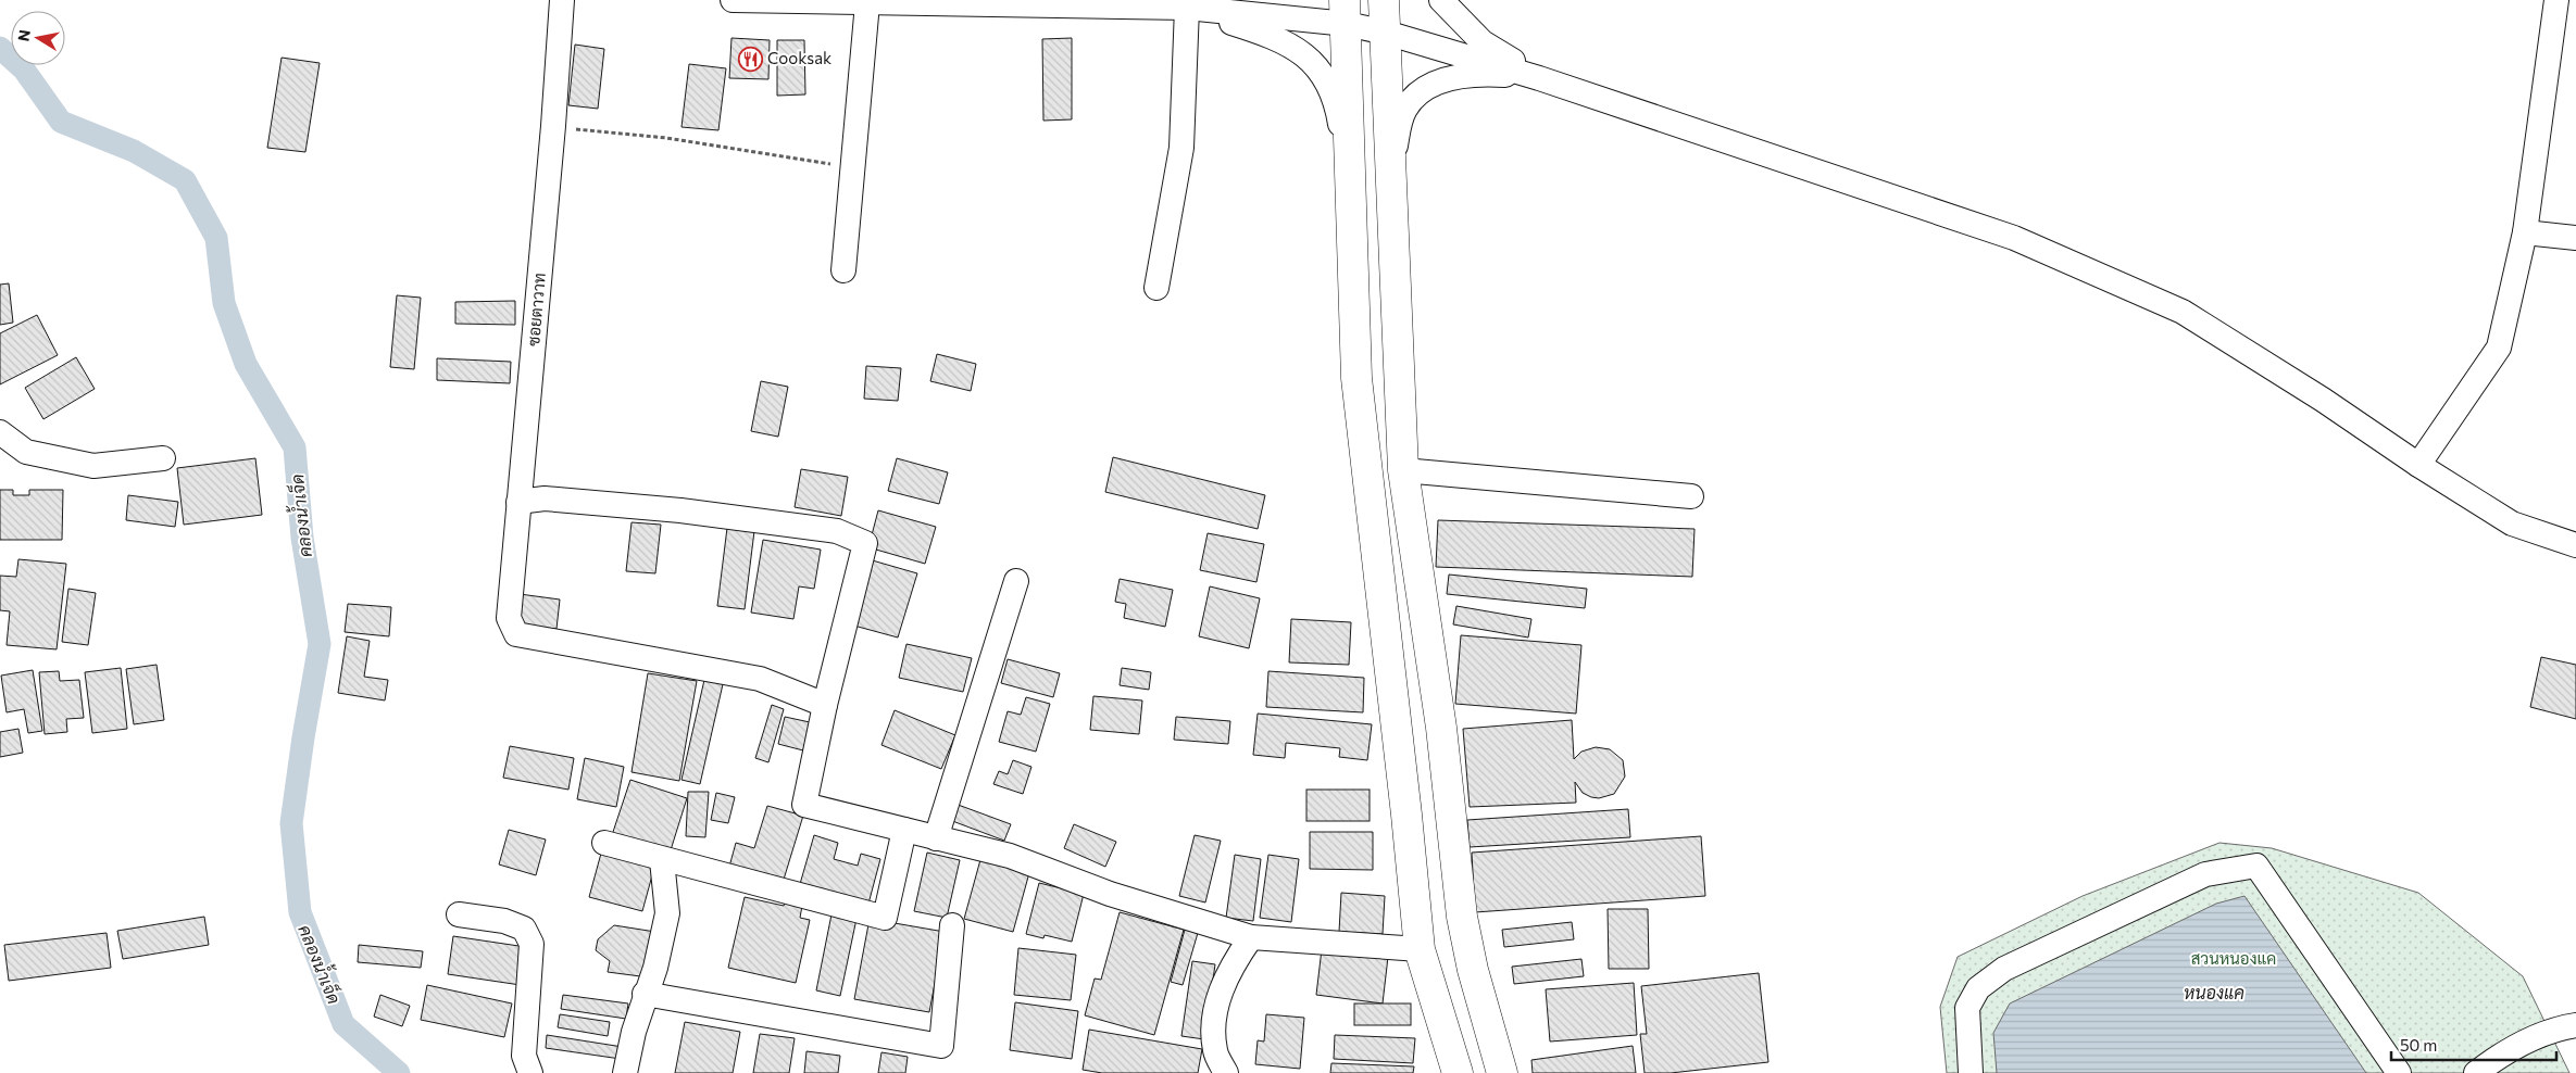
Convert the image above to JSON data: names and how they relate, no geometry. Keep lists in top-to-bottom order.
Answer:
{
  "streets": {
    "street": ["ซอยตาวาท"]
  },
  "water": ["คลองน้ำเจ็ด", "หนองแค"],
  "parks": ["สวนหนองแค"],
  "places": {
    "restaurant": ["Cooksak"]
  },
  "scale_bar": "50 m",
  "north": "left"
}
